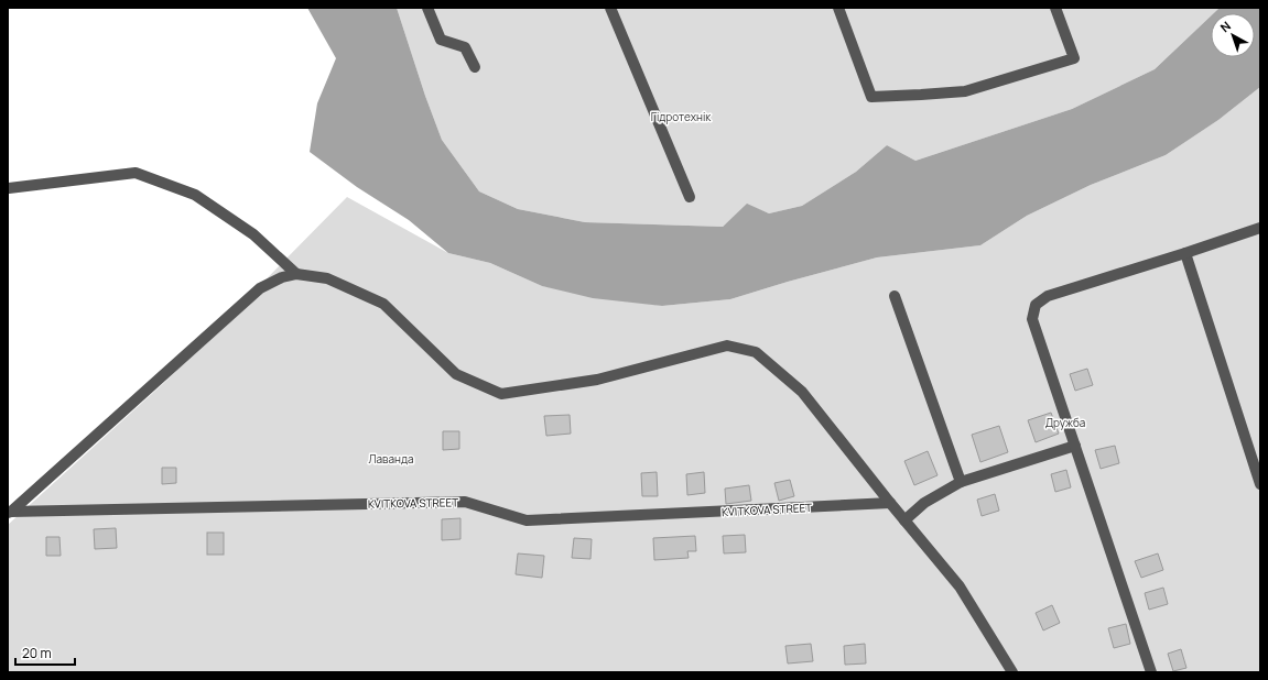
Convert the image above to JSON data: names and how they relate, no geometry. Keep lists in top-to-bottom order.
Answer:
{
  "streets": {
    "street": ["KVITKOVA STREET"]
  },
  "parks": ["Гідротехнік", "Дружба", "Лаванда"],
  "scale_bar": "20 m",
  "north": "top left"
}
